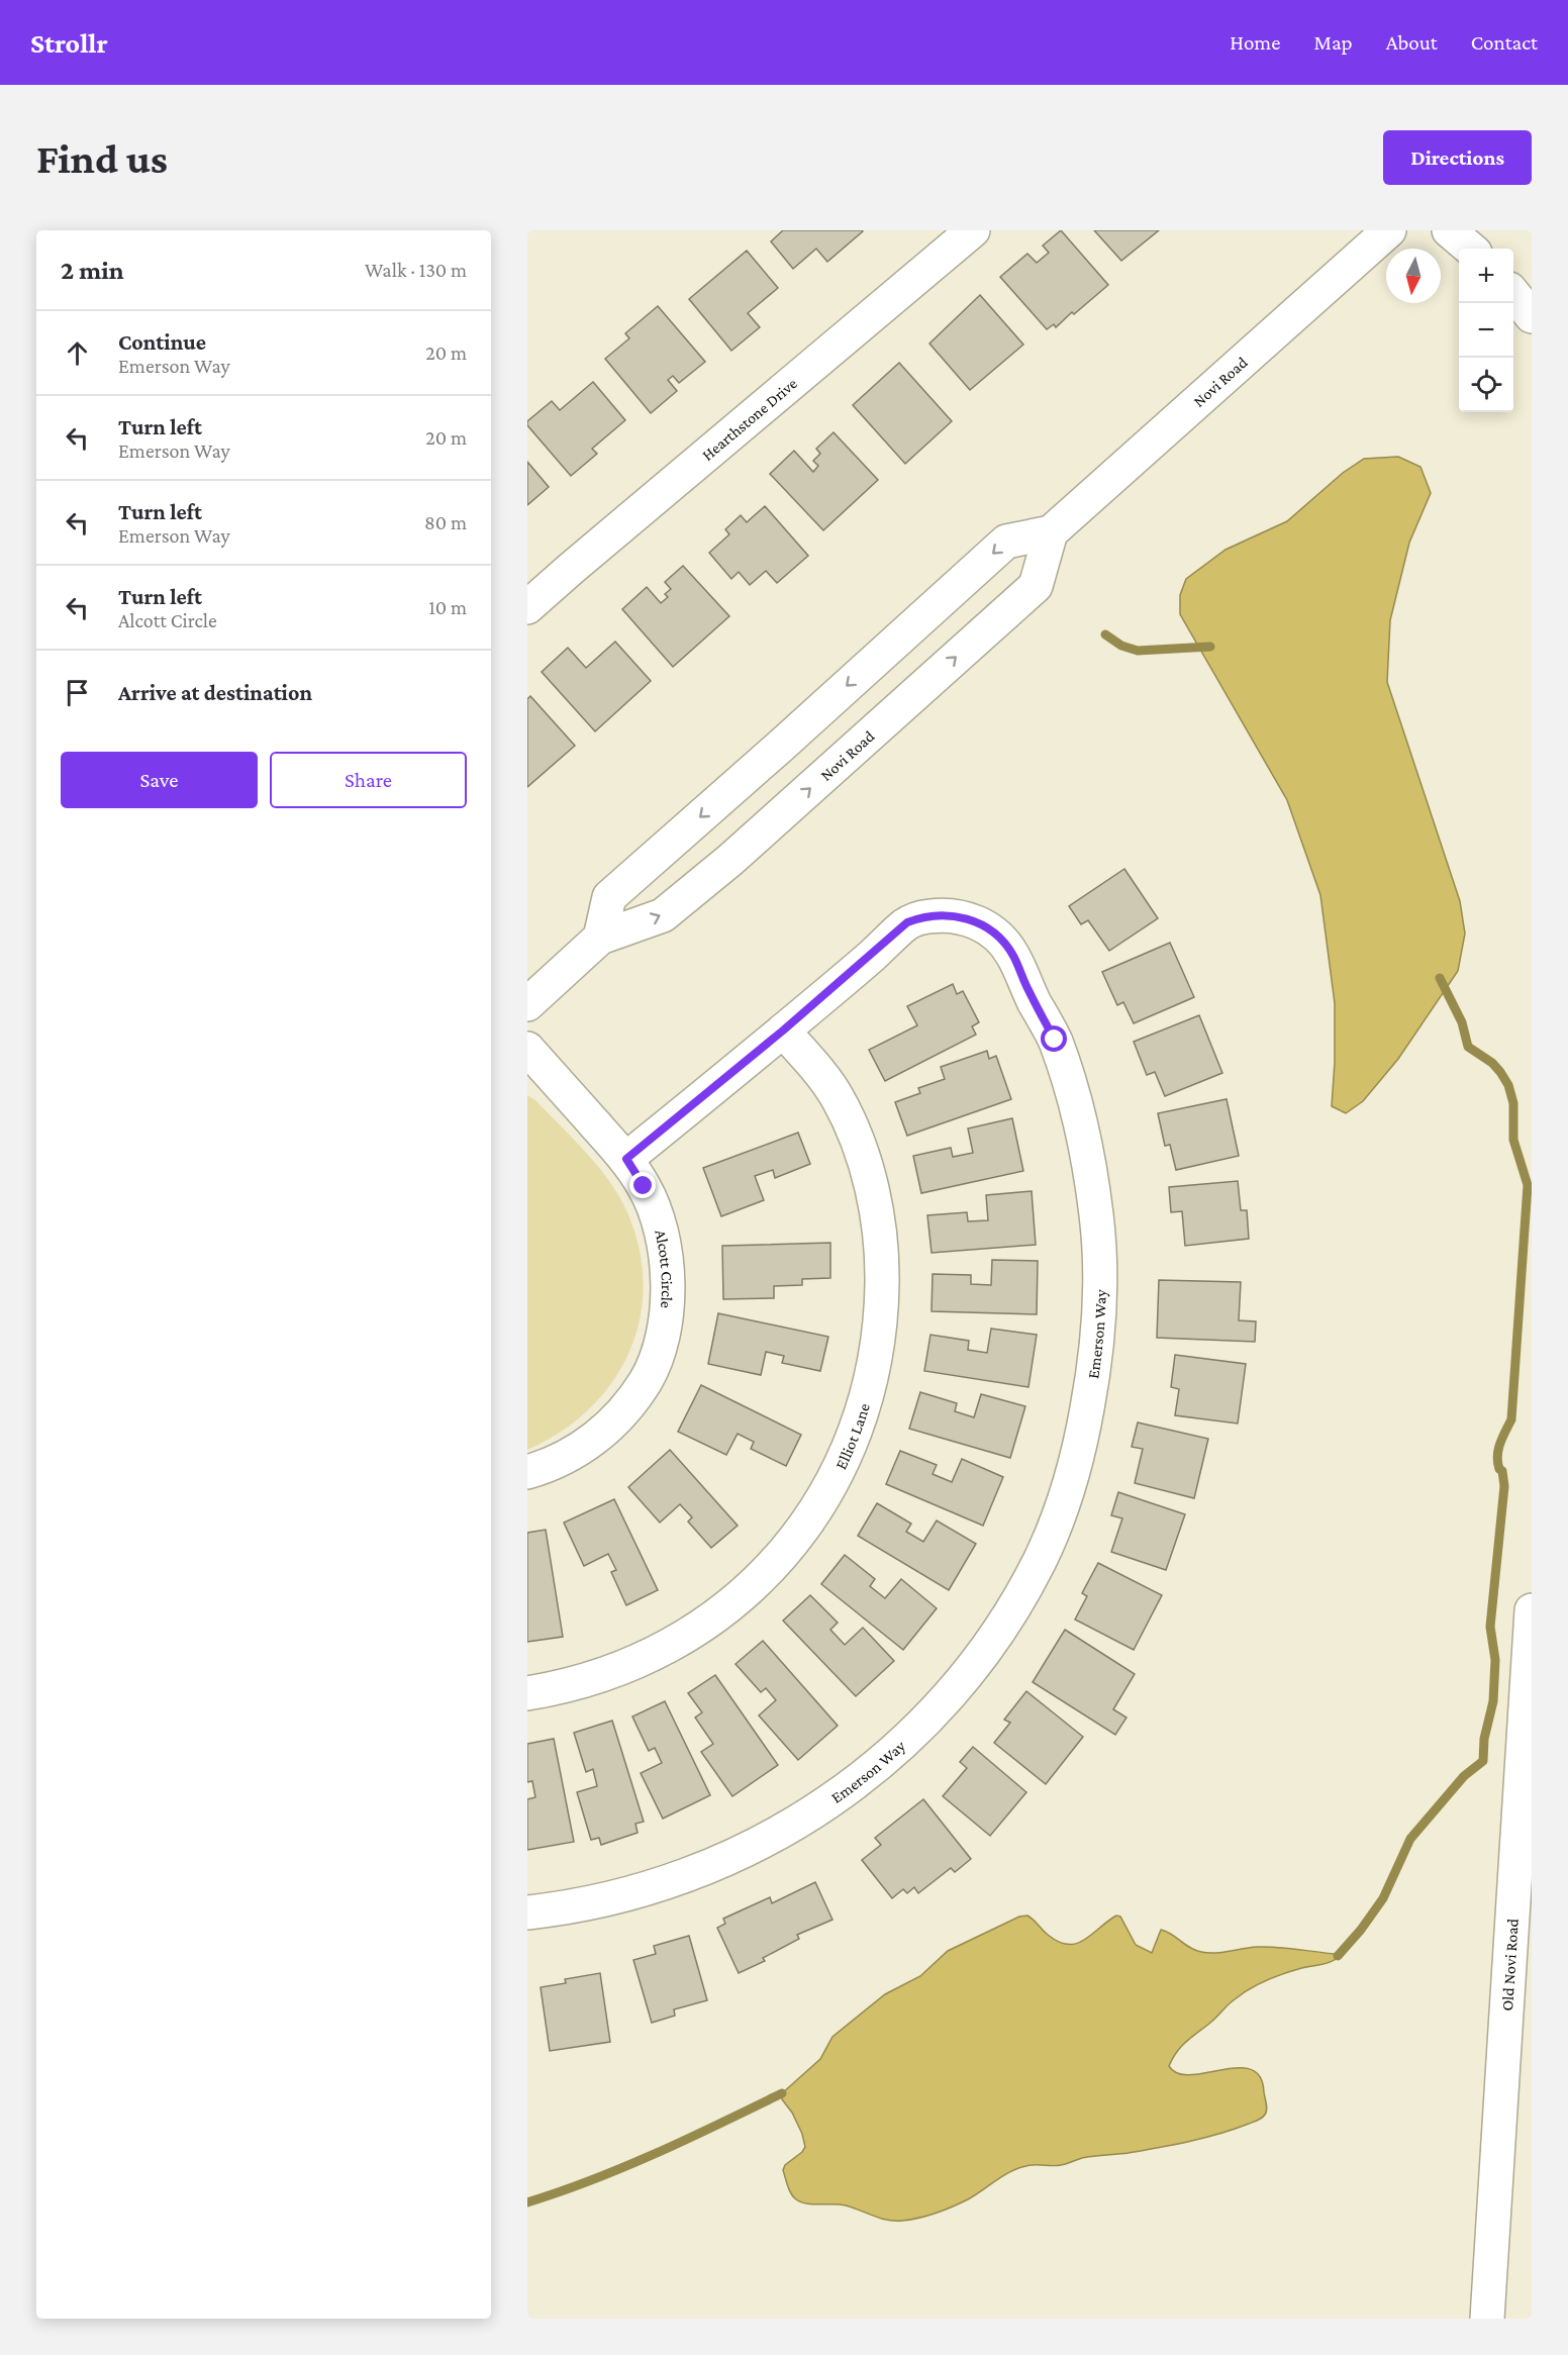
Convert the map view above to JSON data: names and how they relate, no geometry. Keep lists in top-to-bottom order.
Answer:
{
  "streets": {
    "street": [
      "Novi Road",
      "Hearthstone Drive",
      "Alcott Circle",
      "Emerson Way",
      "Elliot Lane",
      "Old Novi Road"
    ]
  },
  "crossings": [
    ["Alcott Circle", "Emerson Way"],
    ["Emerson Way", "Elliot Lane"]
  ],
  "north": "bottom",
  "page": {
    "header": "Strollr",
    "nav": [
      "Home",
      "Map",
      "About",
      "Contact"
    ],
    "buttons": [
      "Directions",
      ["Save", "Share"]
    ],
    "title": "Find us",
    "heading": ["2 min", "Walk · 130 m"],
    "map_buttons": ["+", "−"],
    "list": [
      ["Continue", "Emerson Way", "20 m"],
      ["Turn left", "Emerson Way", "20 m"],
      ["Turn left", "Emerson Way", "80 m"],
      ["Turn left", "Alcott Circle", "10 m"],
      "Arrive at destination"
    ]
  }
}
